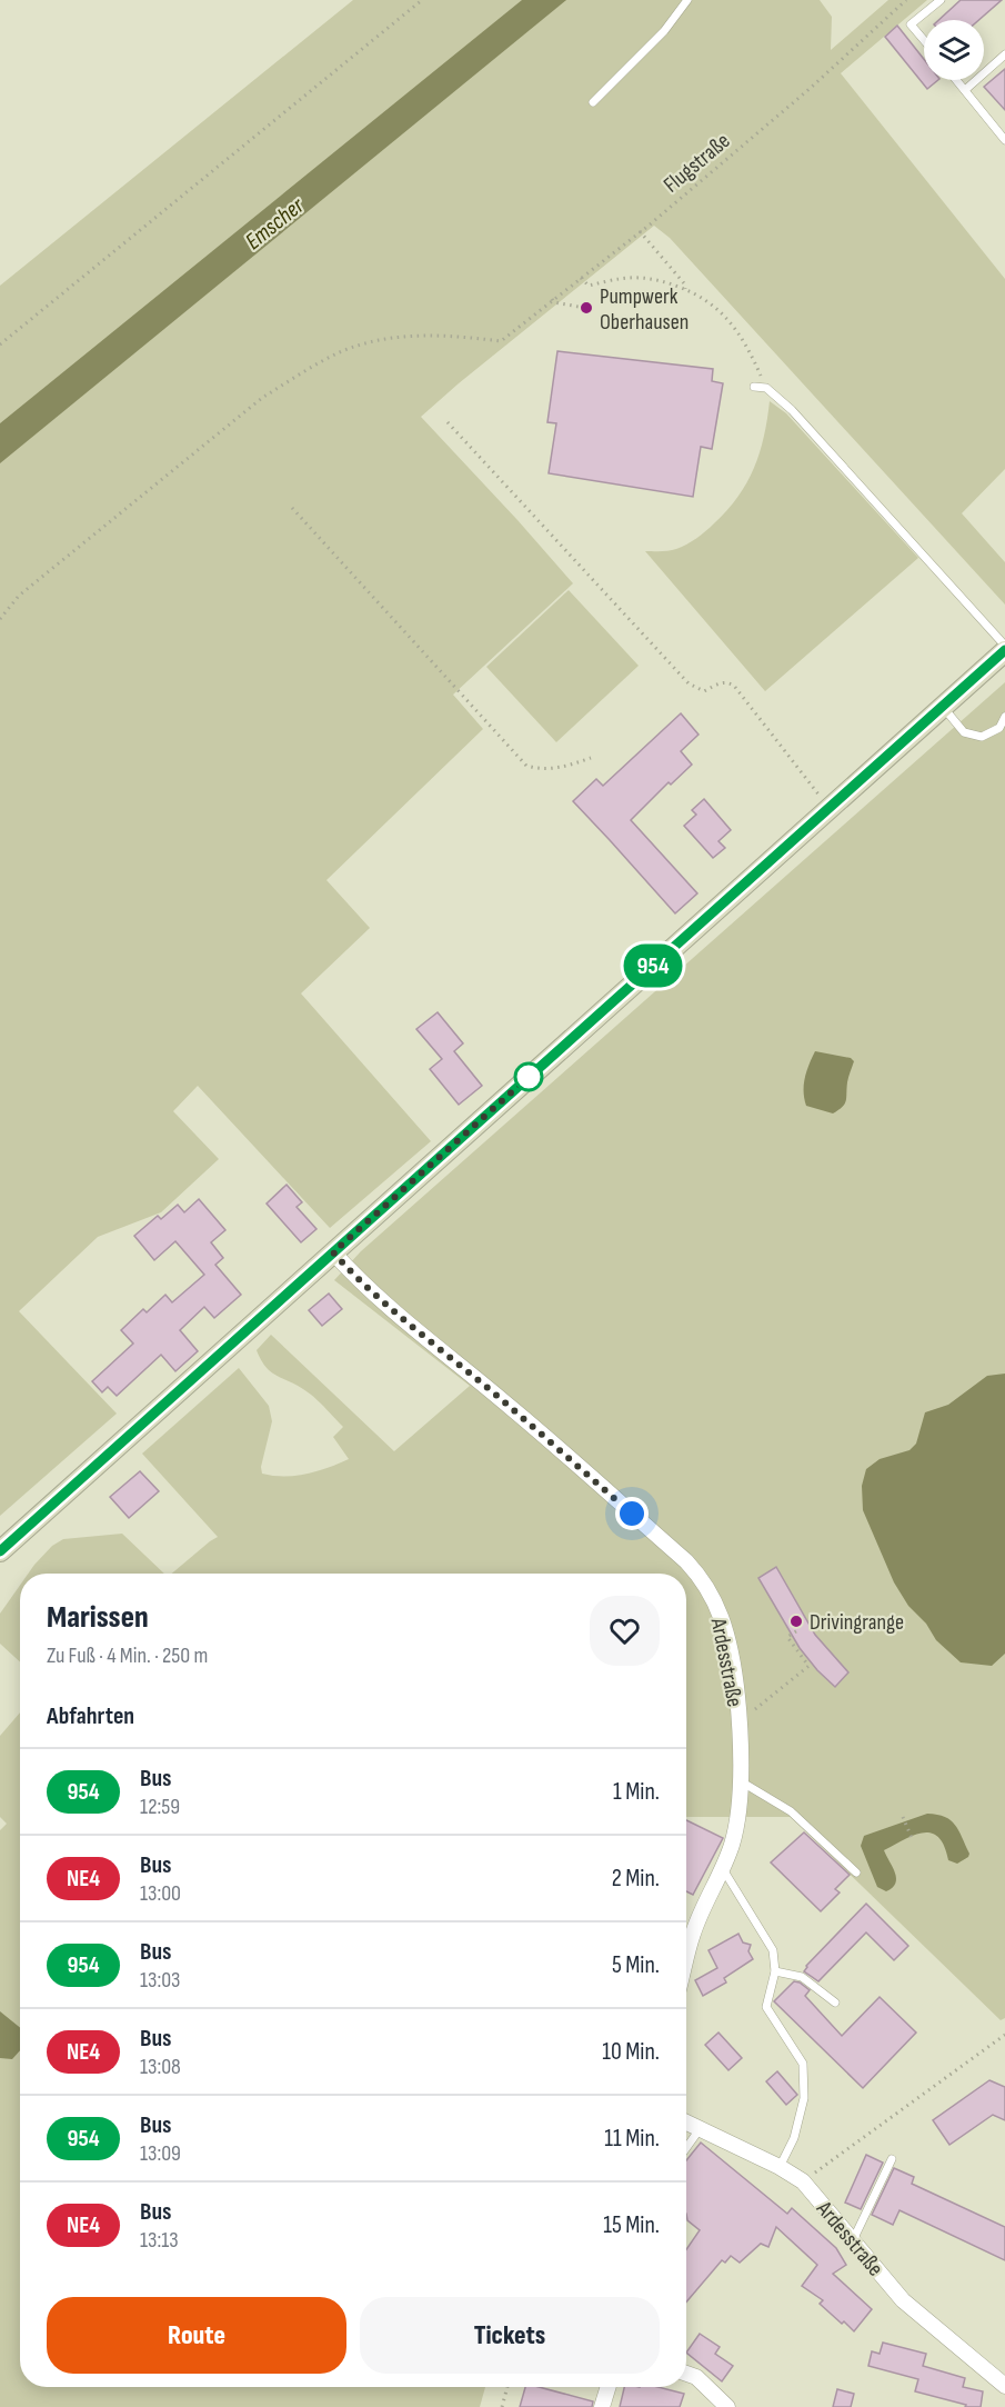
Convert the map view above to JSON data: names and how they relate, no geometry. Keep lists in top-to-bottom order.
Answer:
{
  "streets": {
    "street": ["Ardesstraße"],
    "path": ["Flugstraße"]
  },
  "water": ["Emscher"],
  "places": ["Pumpwerk Oberhausen", "Drivingrange"],
  "lines": ["bus line 954"],
  "page": {
    "on_map": "954",
    "heading": [
      ["Marissen", "Zu Fuß · 4 Min. · 250 m"],
      "Abfahrten"
    ],
    "list": [
      {
        "mark": "954",
        "name": "Bus",
        "note": "12:59",
        "value": "1 Min."
      },
      {
        "mark": "NE4",
        "name": "Bus",
        "note": "13:00",
        "value": "2 Min."
      },
      {
        "mark": "954",
        "name": "Bus",
        "note": "13:03",
        "value": "5 Min."
      },
      {
        "mark": "NE4",
        "name": "Bus",
        "note": "13:08",
        "value": "10 Min."
      },
      {
        "mark": "954",
        "name": "Bus",
        "note": "13:09",
        "value": "11 Min."
      },
      {
        "mark": "NE4",
        "name": "Bus",
        "note": "13:13",
        "value": "15 Min."
      }
    ],
    "buttons": ["Route", "Tickets"]
  }
}
